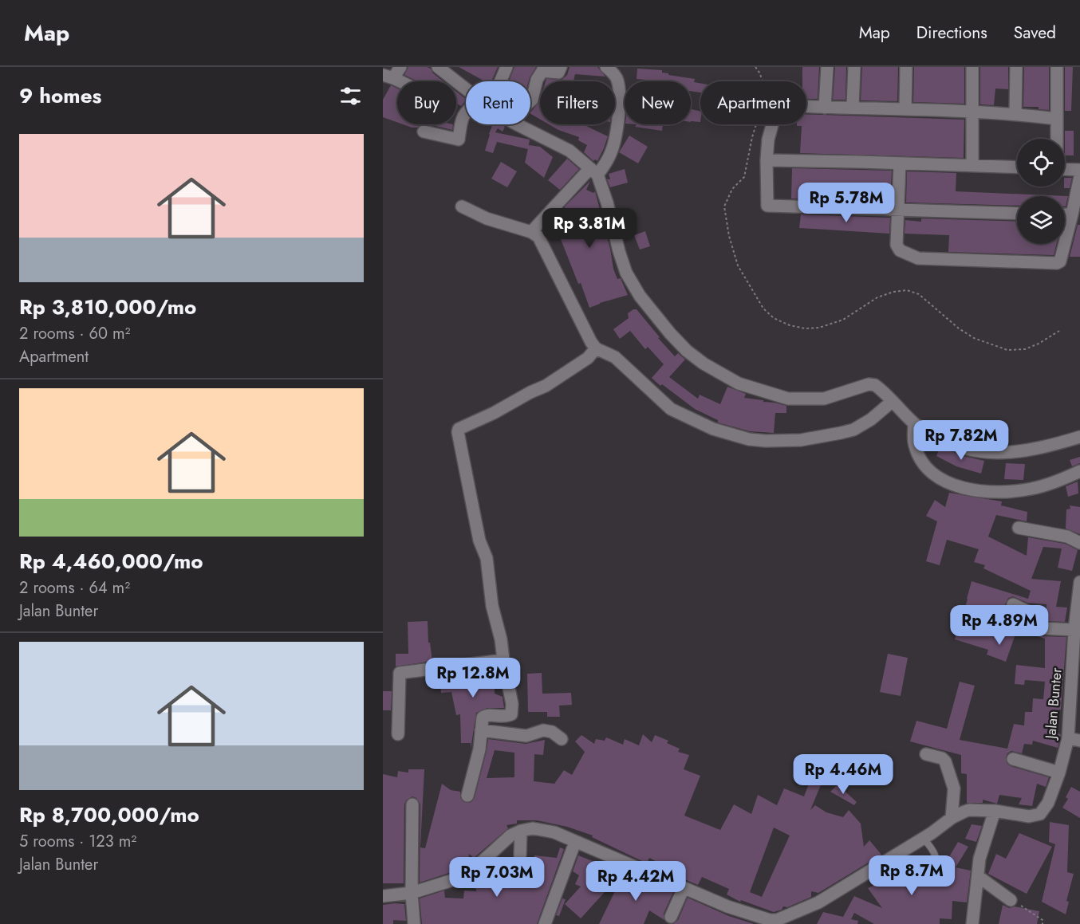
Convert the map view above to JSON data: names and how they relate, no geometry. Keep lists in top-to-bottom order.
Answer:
{
  "streets": {
    "street": ["Jalan Bunter"]
  },
  "page": {
    "header": "Map",
    "nav": ["Map", "Directions", "Saved"],
    "heading": "9 homes",
    "chip": [
      "Buy",
      "Rent",
      "Filters",
      "New",
      "Apartment"
    ],
    "list": [
      {
        "name": "Rp 3,810,000/mo",
        "note": "2 rooms · 60 m² · Apartment"
      },
      {
        "name": "Rp 4,460,000/mo",
        "note": "2 rooms · 64 m² · Jalan Bunter"
      },
      {
        "name": "Rp 8,700,000/mo",
        "note": "5 rooms · 123 m² · Jalan Bunter"
      }
    ],
    "price": [
      "Rp 5.78M",
      "Rp 3.81M",
      "Rp 7.82M",
      "Rp 4.89M",
      "Rp 12.8M",
      "Rp 4.46M",
      "Rp 8.7M",
      "Rp 7.03M",
      "Rp 4.42M"
    ]
  }
}
